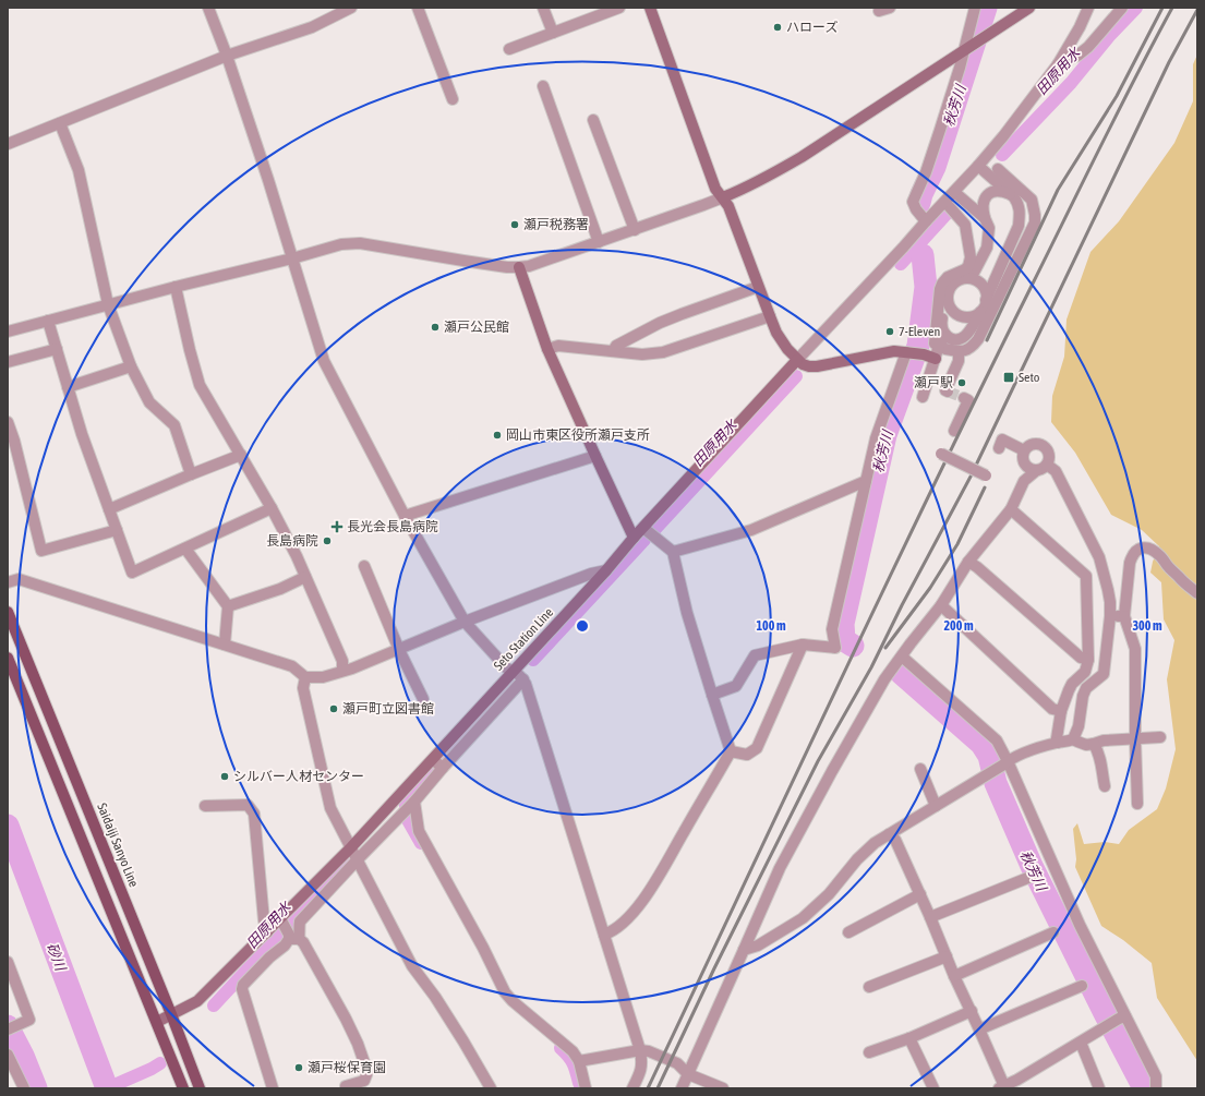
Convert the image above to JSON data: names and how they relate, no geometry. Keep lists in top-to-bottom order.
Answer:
{
  "streets": {
    "main road": ["Seto Station Line", "Saidaiji Sanyo Line"]
  },
  "crossings": [
    ["Seto Station Line", "Saidaiji Sanyo Line"]
  ],
  "water": ["田原用水", "秋芳川", "砂川"],
  "places": {
    "other": [
      "ハローズ",
      "瀬戸税務署",
      "瀬戸公民館",
      "7-Eleven",
      "瀬戸駅",
      "岡山市東区役所瀬戸支所",
      "長島病院",
      "瀬戸町立図書館",
      "シルバー人材センター",
      "瀬戸桜保育園"
    ],
    "transit": ["Seto"],
    "health": ["長光会長島病院"]
  },
  "rings": ["100 m", "200 m", "300 m"]
}
